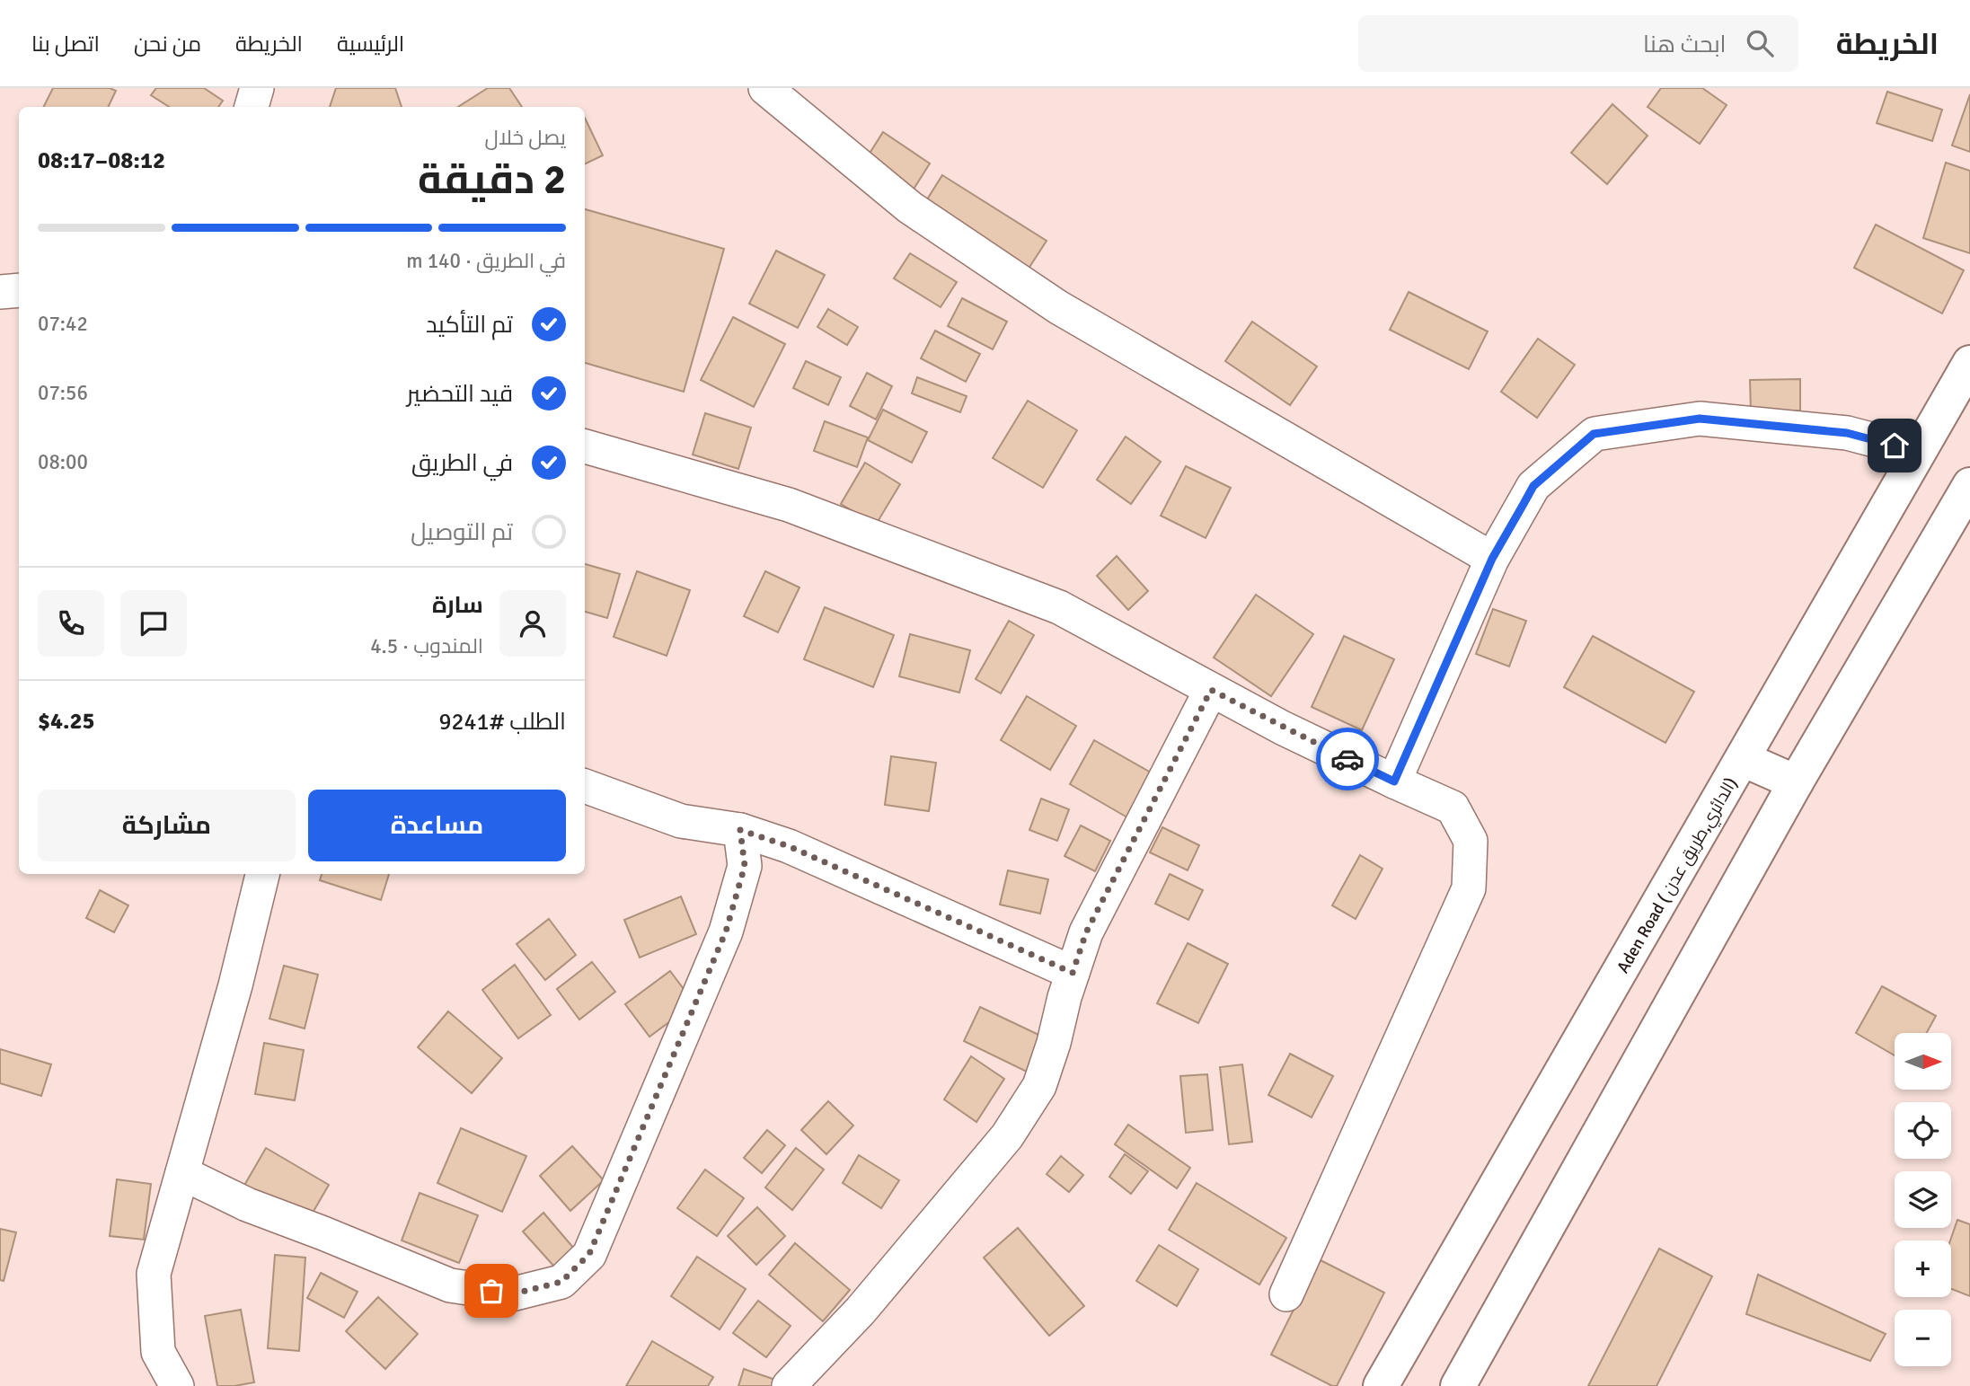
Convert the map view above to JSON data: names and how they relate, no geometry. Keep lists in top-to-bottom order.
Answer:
{
  "streets": {
    "highway": ["Aden Road ( الدائري,طريق عدن)"]
  },
  "north": "right",
  "page": {
    "header": "الخريطة",
    "search": "ابحث هنا",
    "nav": [
      "الرئيسية",
      "الخريطة",
      "من نحن",
      "اتصل بنا"
    ],
    "heading": ["2 دقيقة", "يصل خلال", "08:12–08:17"],
    "panel": [
      "سارة",
      "المندوب · 4.5",
      "الطلب #9241",
      "$4.25"
    ],
    "bar": "في الطريق · 140 m",
    "list": [
      ["تم التأكيد", "07:42"],
      ["قيد التحضير", "07:56"],
      ["في الطريق", "08:00"],
      "تم التوصيل"
    ],
    "buttons": ["مساعدة", "مشاركة"],
    "map_buttons": ["+", "−"]
  }
}
